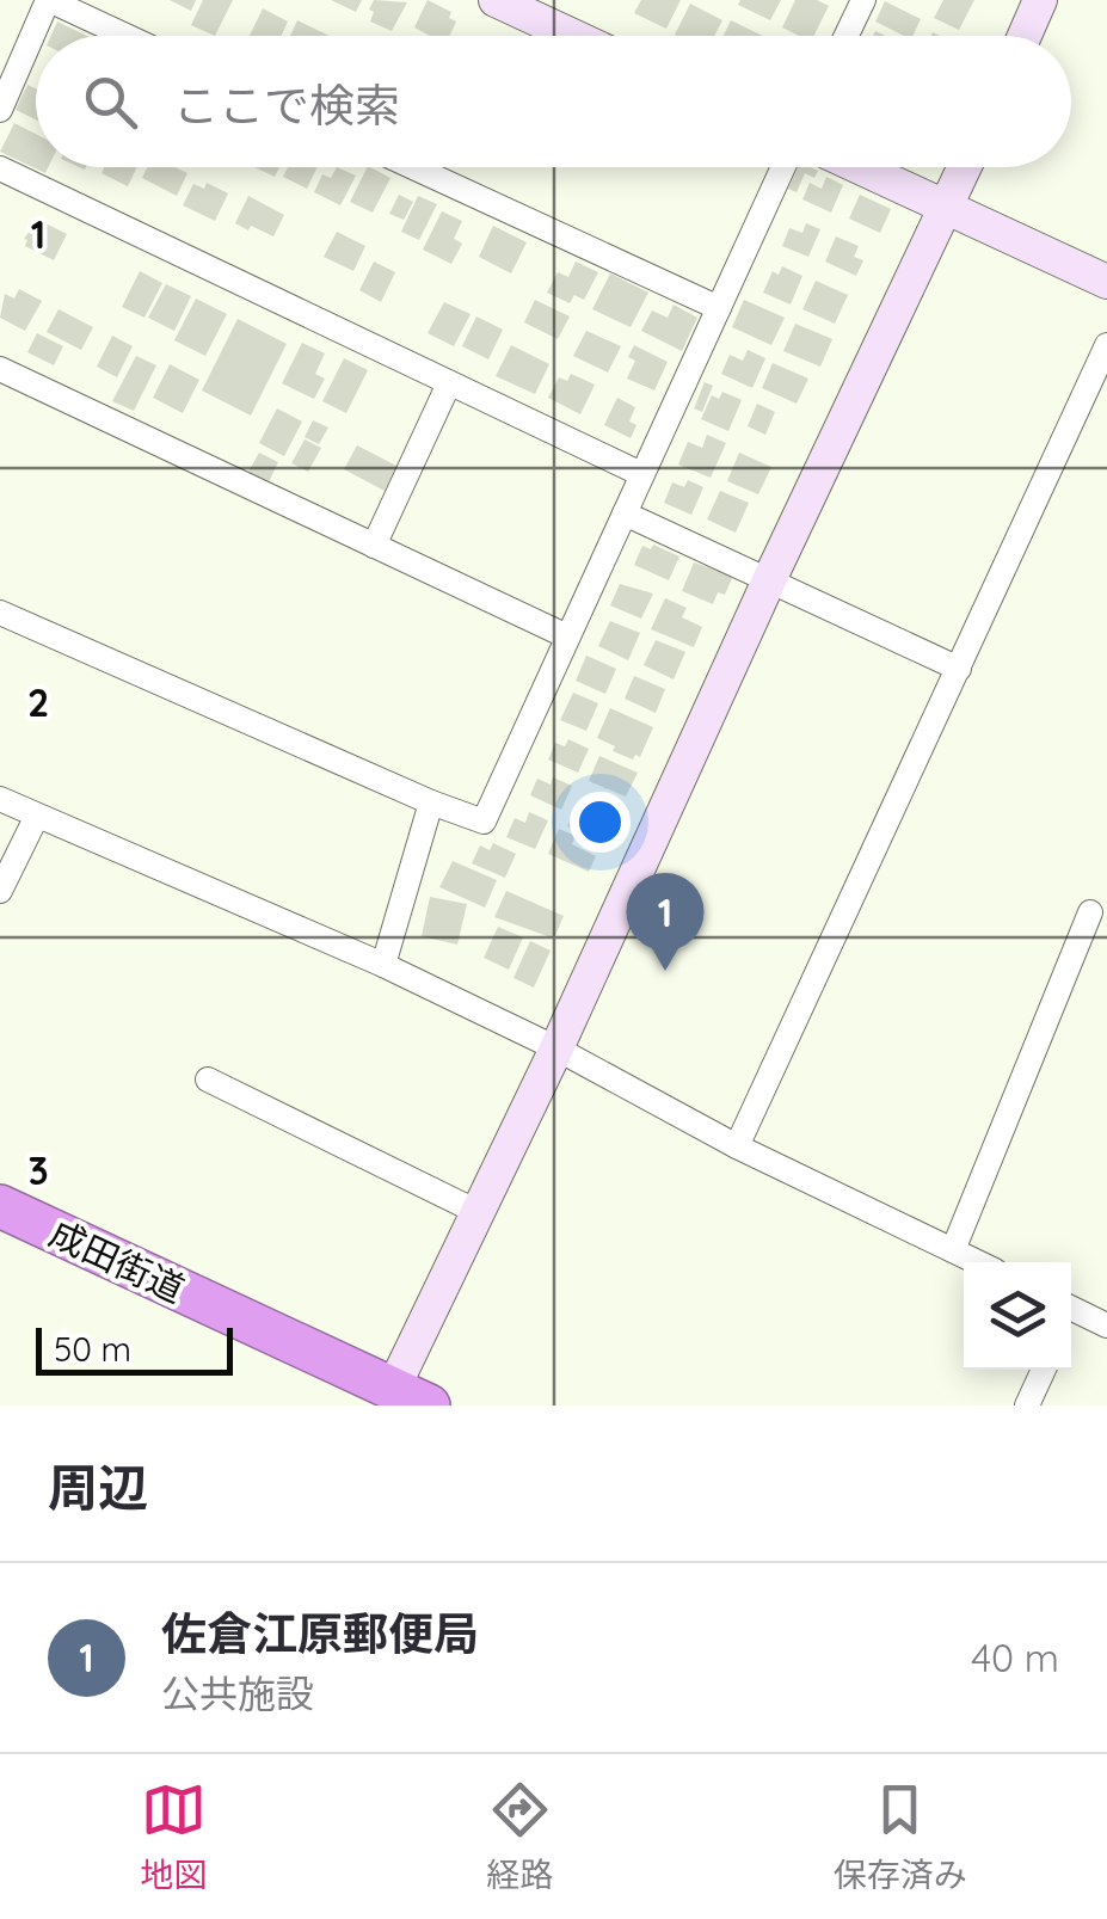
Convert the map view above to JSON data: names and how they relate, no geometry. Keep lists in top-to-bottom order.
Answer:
{
  "streets": {
    "highway": ["成田街道"]
  },
  "scale_bar": "50 m",
  "page": {
    "search": "ここで検索",
    "pins": "1",
    "scale": "50 m",
    "heading": "周辺",
    "list": [
      {
        "mark": "1",
        "name": "佐倉江原郵便局",
        "note": "公共施設",
        "value": "40 m"
      }
    ],
    "nav": ["地図", "経路", "保存済み"]
  },
  "grid": {
    "rows": ["1", "2", "3"]
  }
}
